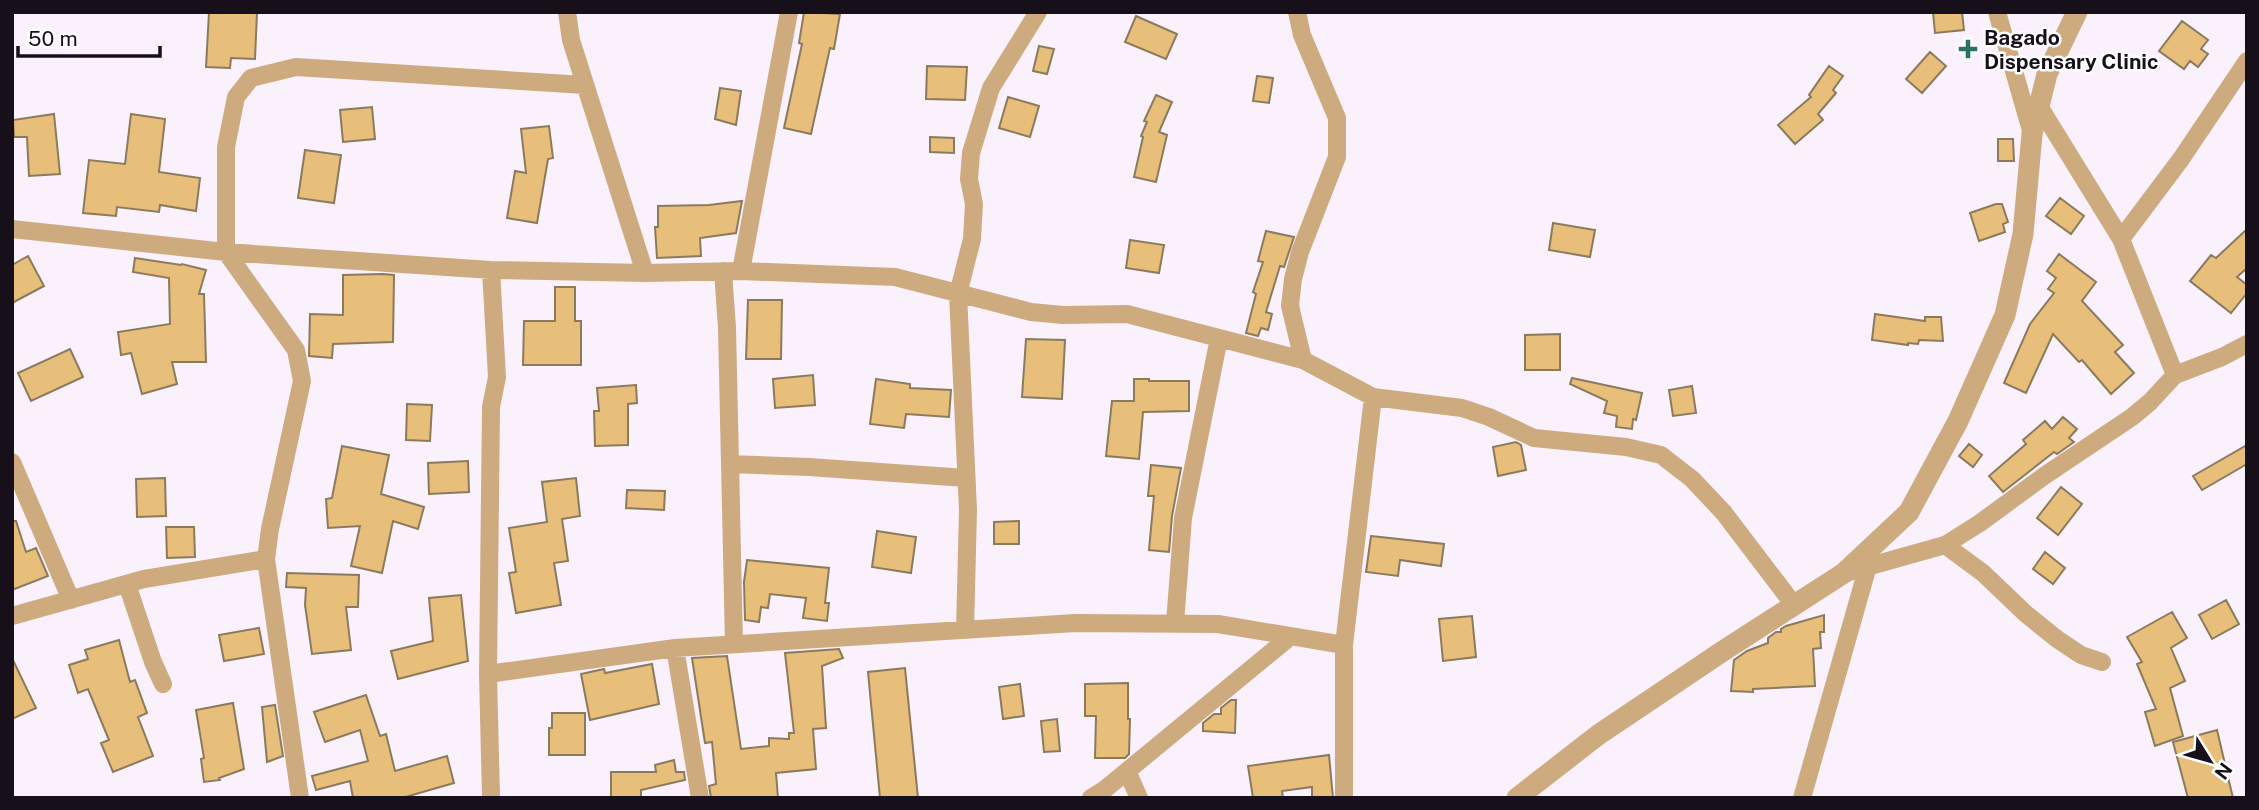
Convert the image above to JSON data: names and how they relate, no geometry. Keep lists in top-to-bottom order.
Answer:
{
  "places": {
    "health": ["Bagado Dispensary Clinic"]
  },
  "scale_bar": "50 m",
  "north": "bottom right"
}
